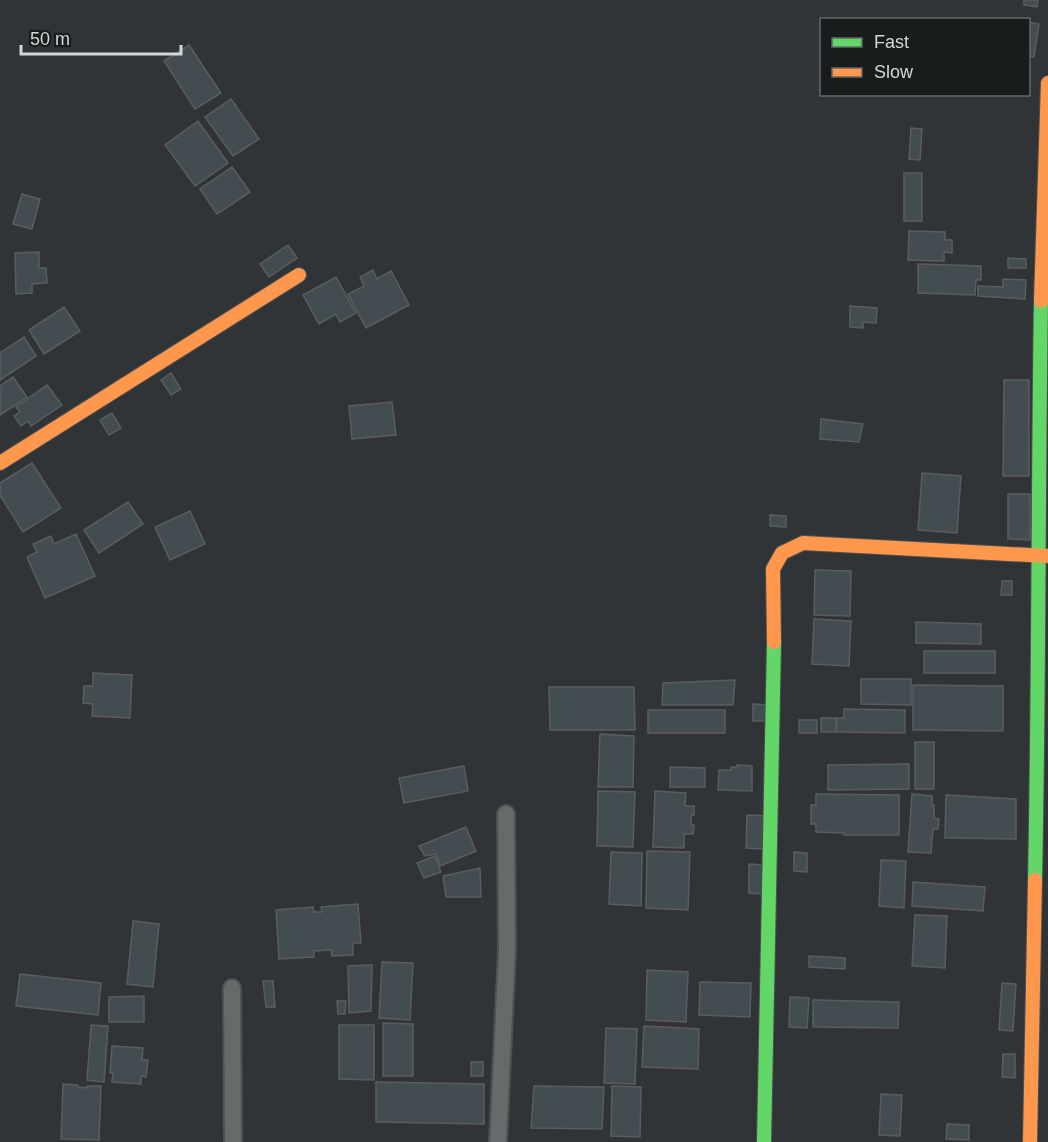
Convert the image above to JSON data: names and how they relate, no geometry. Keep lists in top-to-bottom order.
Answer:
{
  "legend": ["Fast", "Slow"],
  "scale_bar": "50 m"
}
